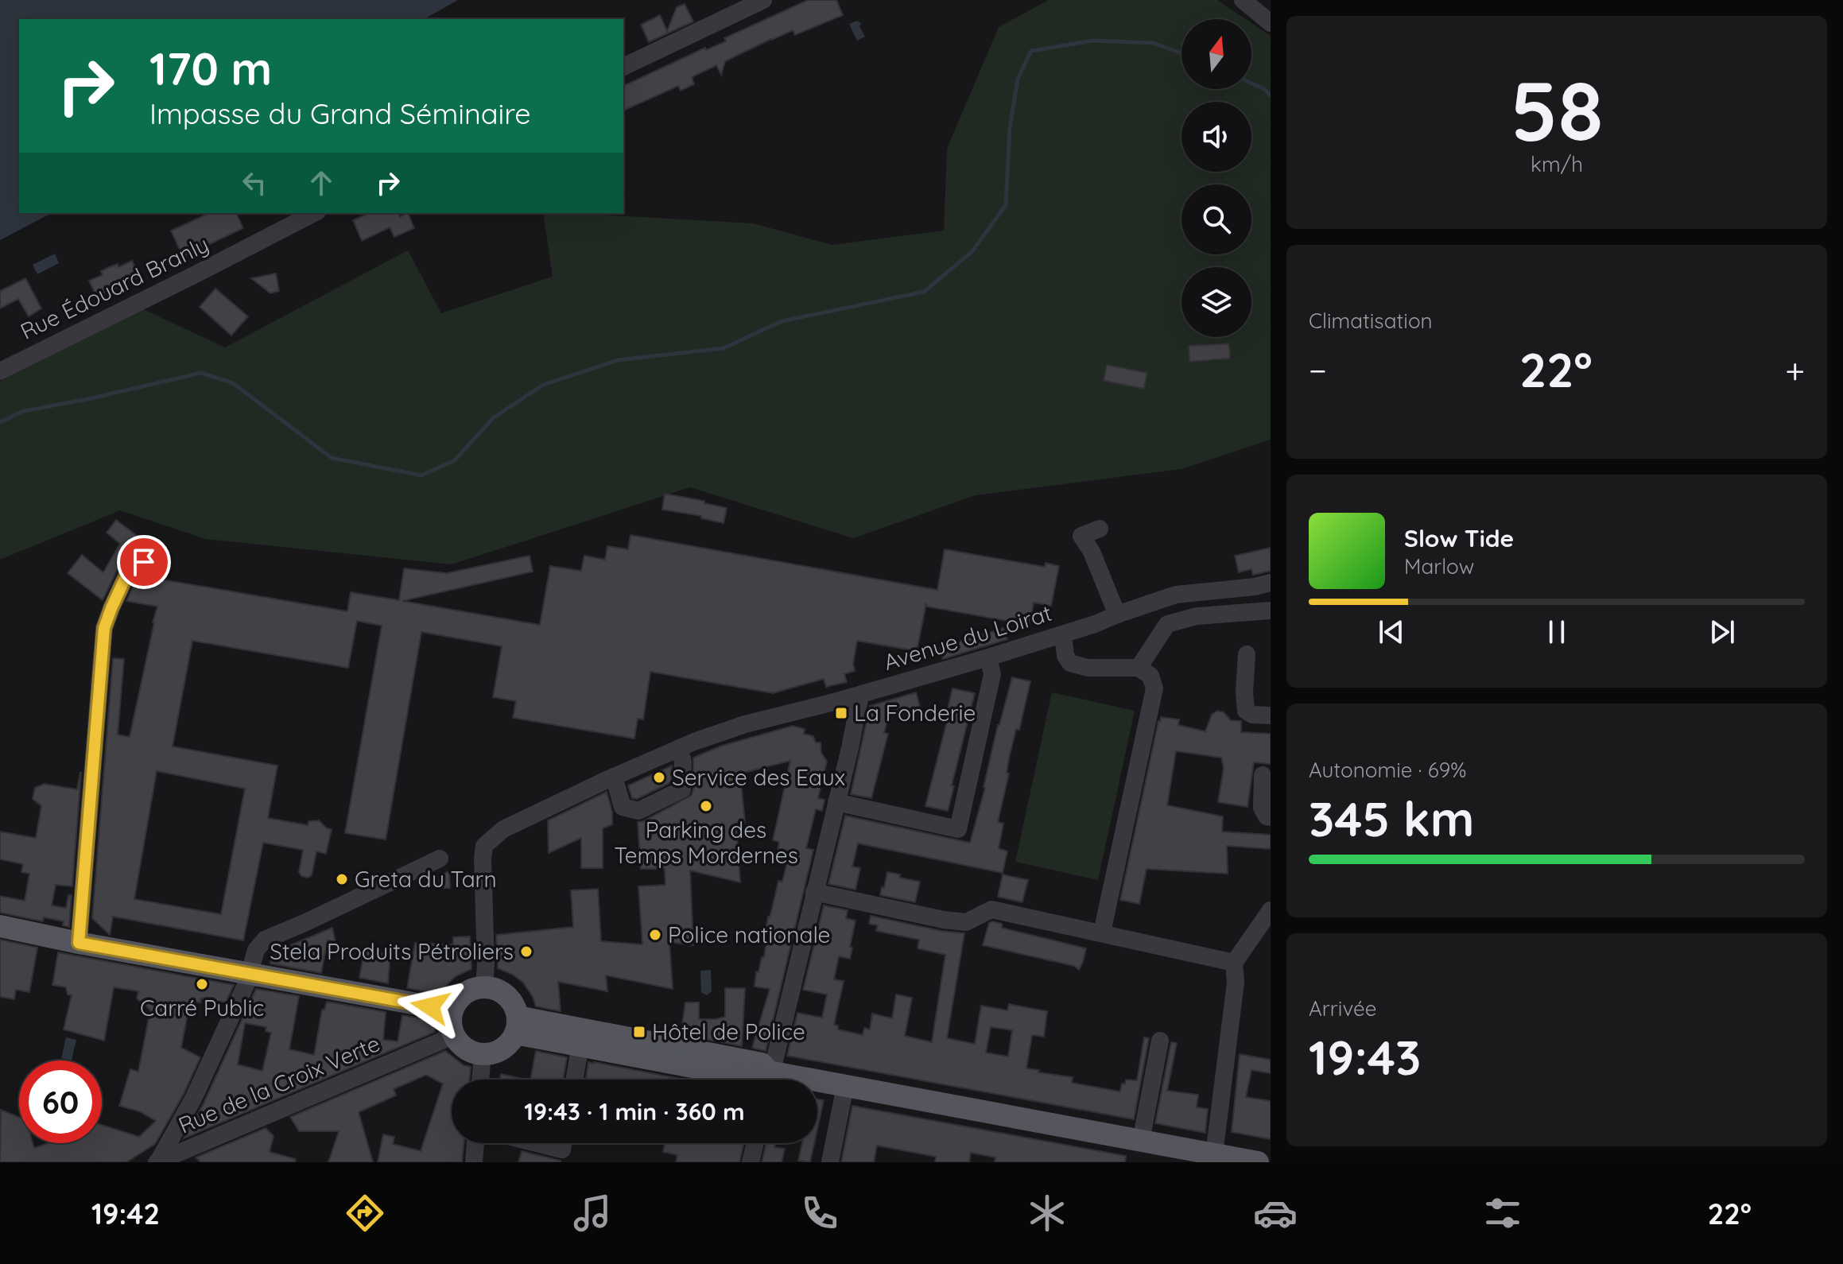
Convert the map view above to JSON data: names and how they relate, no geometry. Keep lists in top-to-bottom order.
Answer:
{
  "streets": {
    "street": ["Rue Édouard Branly", "Avenue du Loirat", "Rue de la Croix Verte"]
  },
  "crossings": [
    ["Avenue du Loirat", "Rue de la Croix Verte"]
  ],
  "places": {
    "transit": ["La Fonderie", "Hôtel de Police"],
    "other": [
      "Service des Eaux",
      "Parking des Temps Mordernes",
      "Greta du Tarn",
      "Police nationale",
      "Stela Produits Pétroliers",
      "Carré Public"
    ]
  },
  "north": "top",
  "page": {
    "tile": [
      ["58", "km/h"],
      "Climatisation",
      ["Autonomie · 69%", "345 km"],
      ["Arrivée", "19:43"]
    ],
    "turn": ["170 m", "Impasse du Grand Séminaire"],
    "heat": ["−", "22°", "+"],
    "song": ["Slow Tide", "Marlow"],
    "limit": "60",
    "trip": "19:43 · 1 min · 360 m",
    "tabs": ["19:42", "22°"]
  }
}
